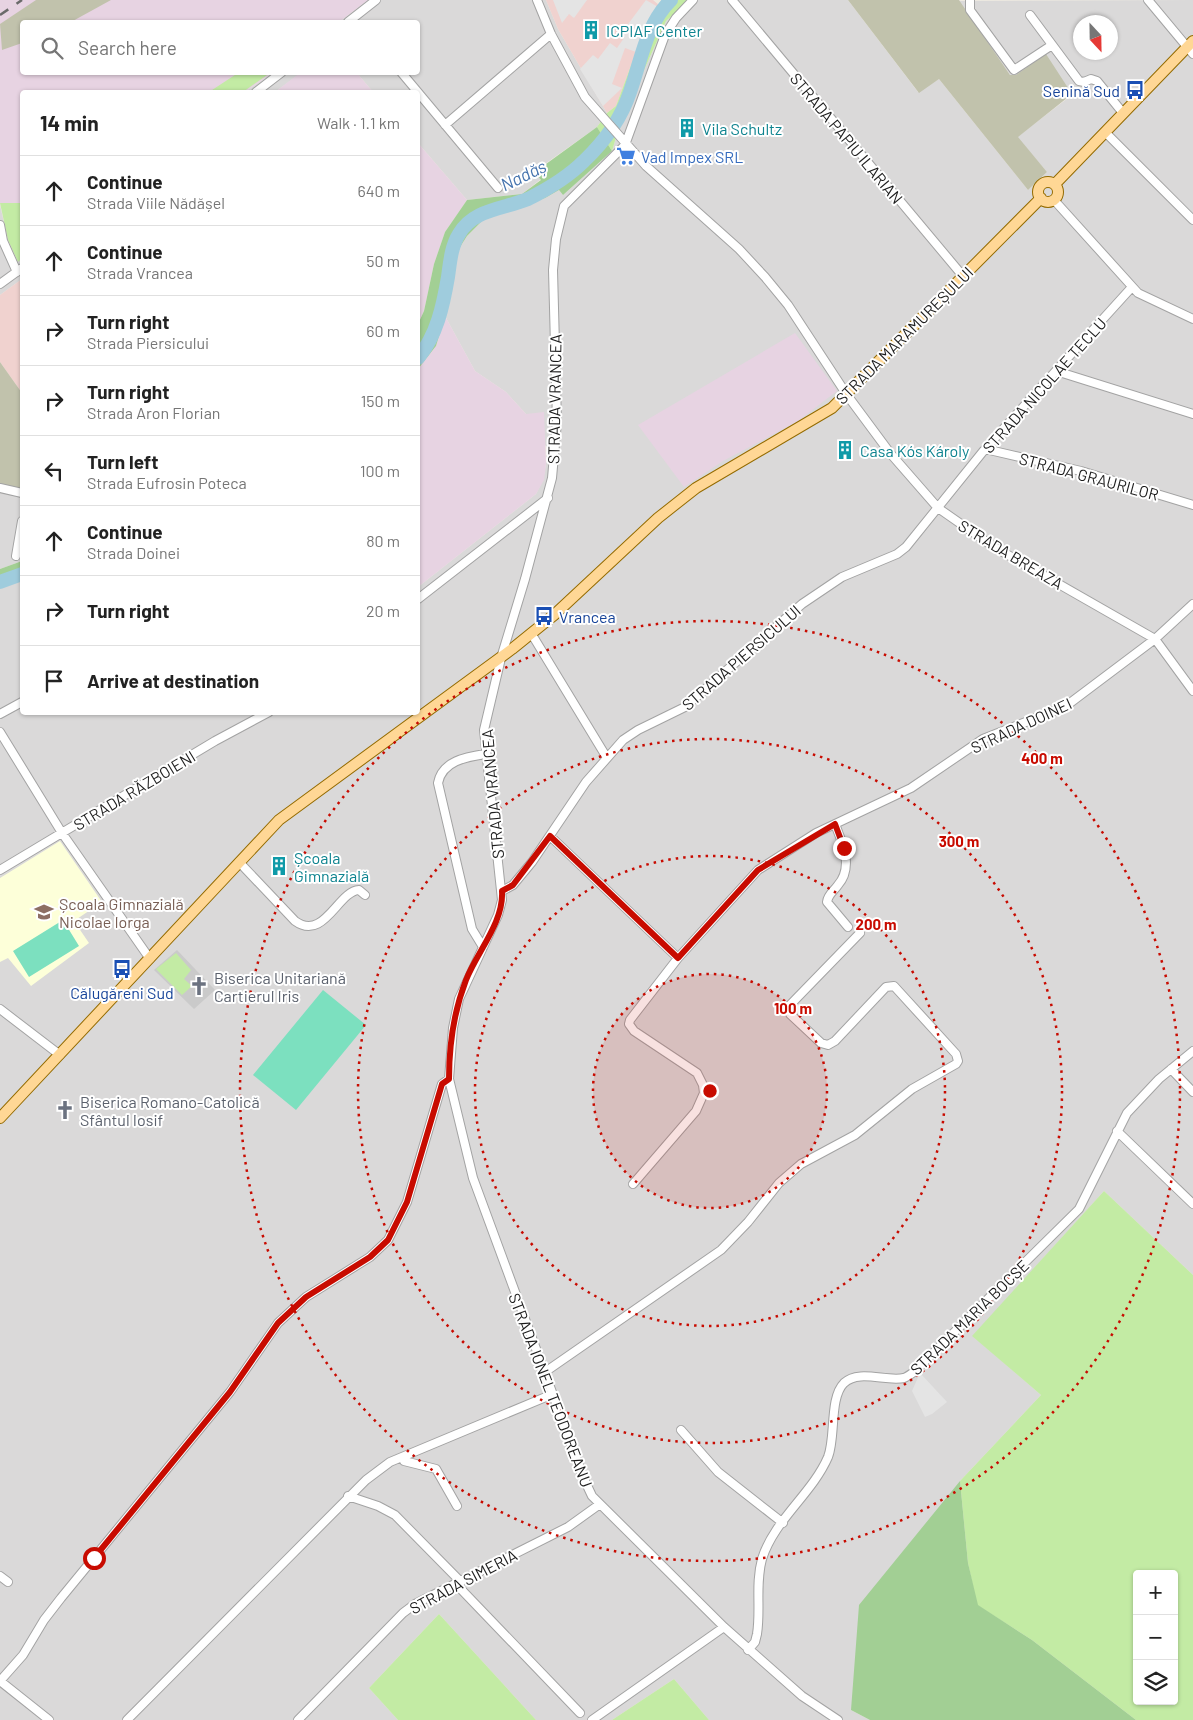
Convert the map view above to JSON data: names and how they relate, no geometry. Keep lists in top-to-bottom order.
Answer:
{
  "streets": {
    "main road": ["STRADA MARAMUREȘULUI"],
    "street": [
      "STRADA PAPIU ILARIAN",
      "STRADA NICOLAE TECLU",
      "STRADA VRANCEA",
      "STRADA GRAURILOR",
      "STRADA BREAZA",
      "STRADA PIERSICULUI",
      "STRADA DOINEI",
      "STRADA RĂZBOIENI",
      "STRADA MARIA BOCȘE",
      "STRADA IONEL TEODOREANU",
      "STRADA SIMERIA"
    ]
  },
  "crossings": [
    ["STRADA PAPIU ILARIAN", "STRADA MARAMUREȘULUI"],
    ["STRADA MARAMUREȘULUI", "STRADA VRANCEA"],
    ["STRADA MARAMUREȘULUI", "STRADA BREAZA"],
    ["STRADA NICOLAE TECLU", "STRADA GRAURILOR"],
    ["STRADA NICOLAE TECLU", "STRADA BREAZA"],
    ["STRADA NICOLAE TECLU", "STRADA PIERSICULUI"],
    ["STRADA VRANCEA", "STRADA BREAZA"],
    ["STRADA VRANCEA", "STRADA PIERSICULUI"],
    ["STRADA VRANCEA", "STRADA IONEL TEODOREANU"],
    ["STRADA BREAZA", "STRADA PIERSICULUI"],
    ["STRADA BREAZA", "STRADA DOINEI"],
    ["STRADA MARIA BOCȘE", "STRADA IONEL TEODOREANU"],
    ["STRADA IONEL TEODOREANU", "STRADA SIMERIA"]
  ],
  "water": ["Nadăș"],
  "places": {
    "building": [
      "ICPIAF Center",
      "Vila Schultz",
      "Casa Kós Károly",
      "Școala Gimnazială"
    ],
    "bus stop": ["Senină Sud", "Vrancea", "Călugăreni Sud"],
    "supermarket": ["Vad Impex SRL"],
    "school or university": ["Școala Gimnazială Nicolae Iorga"],
    "church": ["Biserica Unitariană Cartierul Iris", "Biserica Romano-Catolică Sfântul Iosif"]
  },
  "north": "bottom",
  "page": {
    "search": "Search here",
    "heading": ["14 min", "Walk · 1.1 km"],
    "list": [
      ["Continue", "Strada Viile Nădășel", "640 m"],
      ["Continue", "Strada Vrancea", "50 m"],
      ["Turn right", "Strada Piersicului", "60 m"],
      ["Turn right", "Strada Aron Florian", "150 m"],
      ["Turn left", "Strada Eufrosin Poteca", "100 m"],
      ["Continue", "Strada Doinei", "80 m"],
      ["Turn right", "20 m"],
      "Arrive at destination"
    ],
    "map_buttons": ["+", "−"]
  },
  "rings": [
    "400 m",
    "300 m",
    "200 m",
    "100 m"
  ]
}
